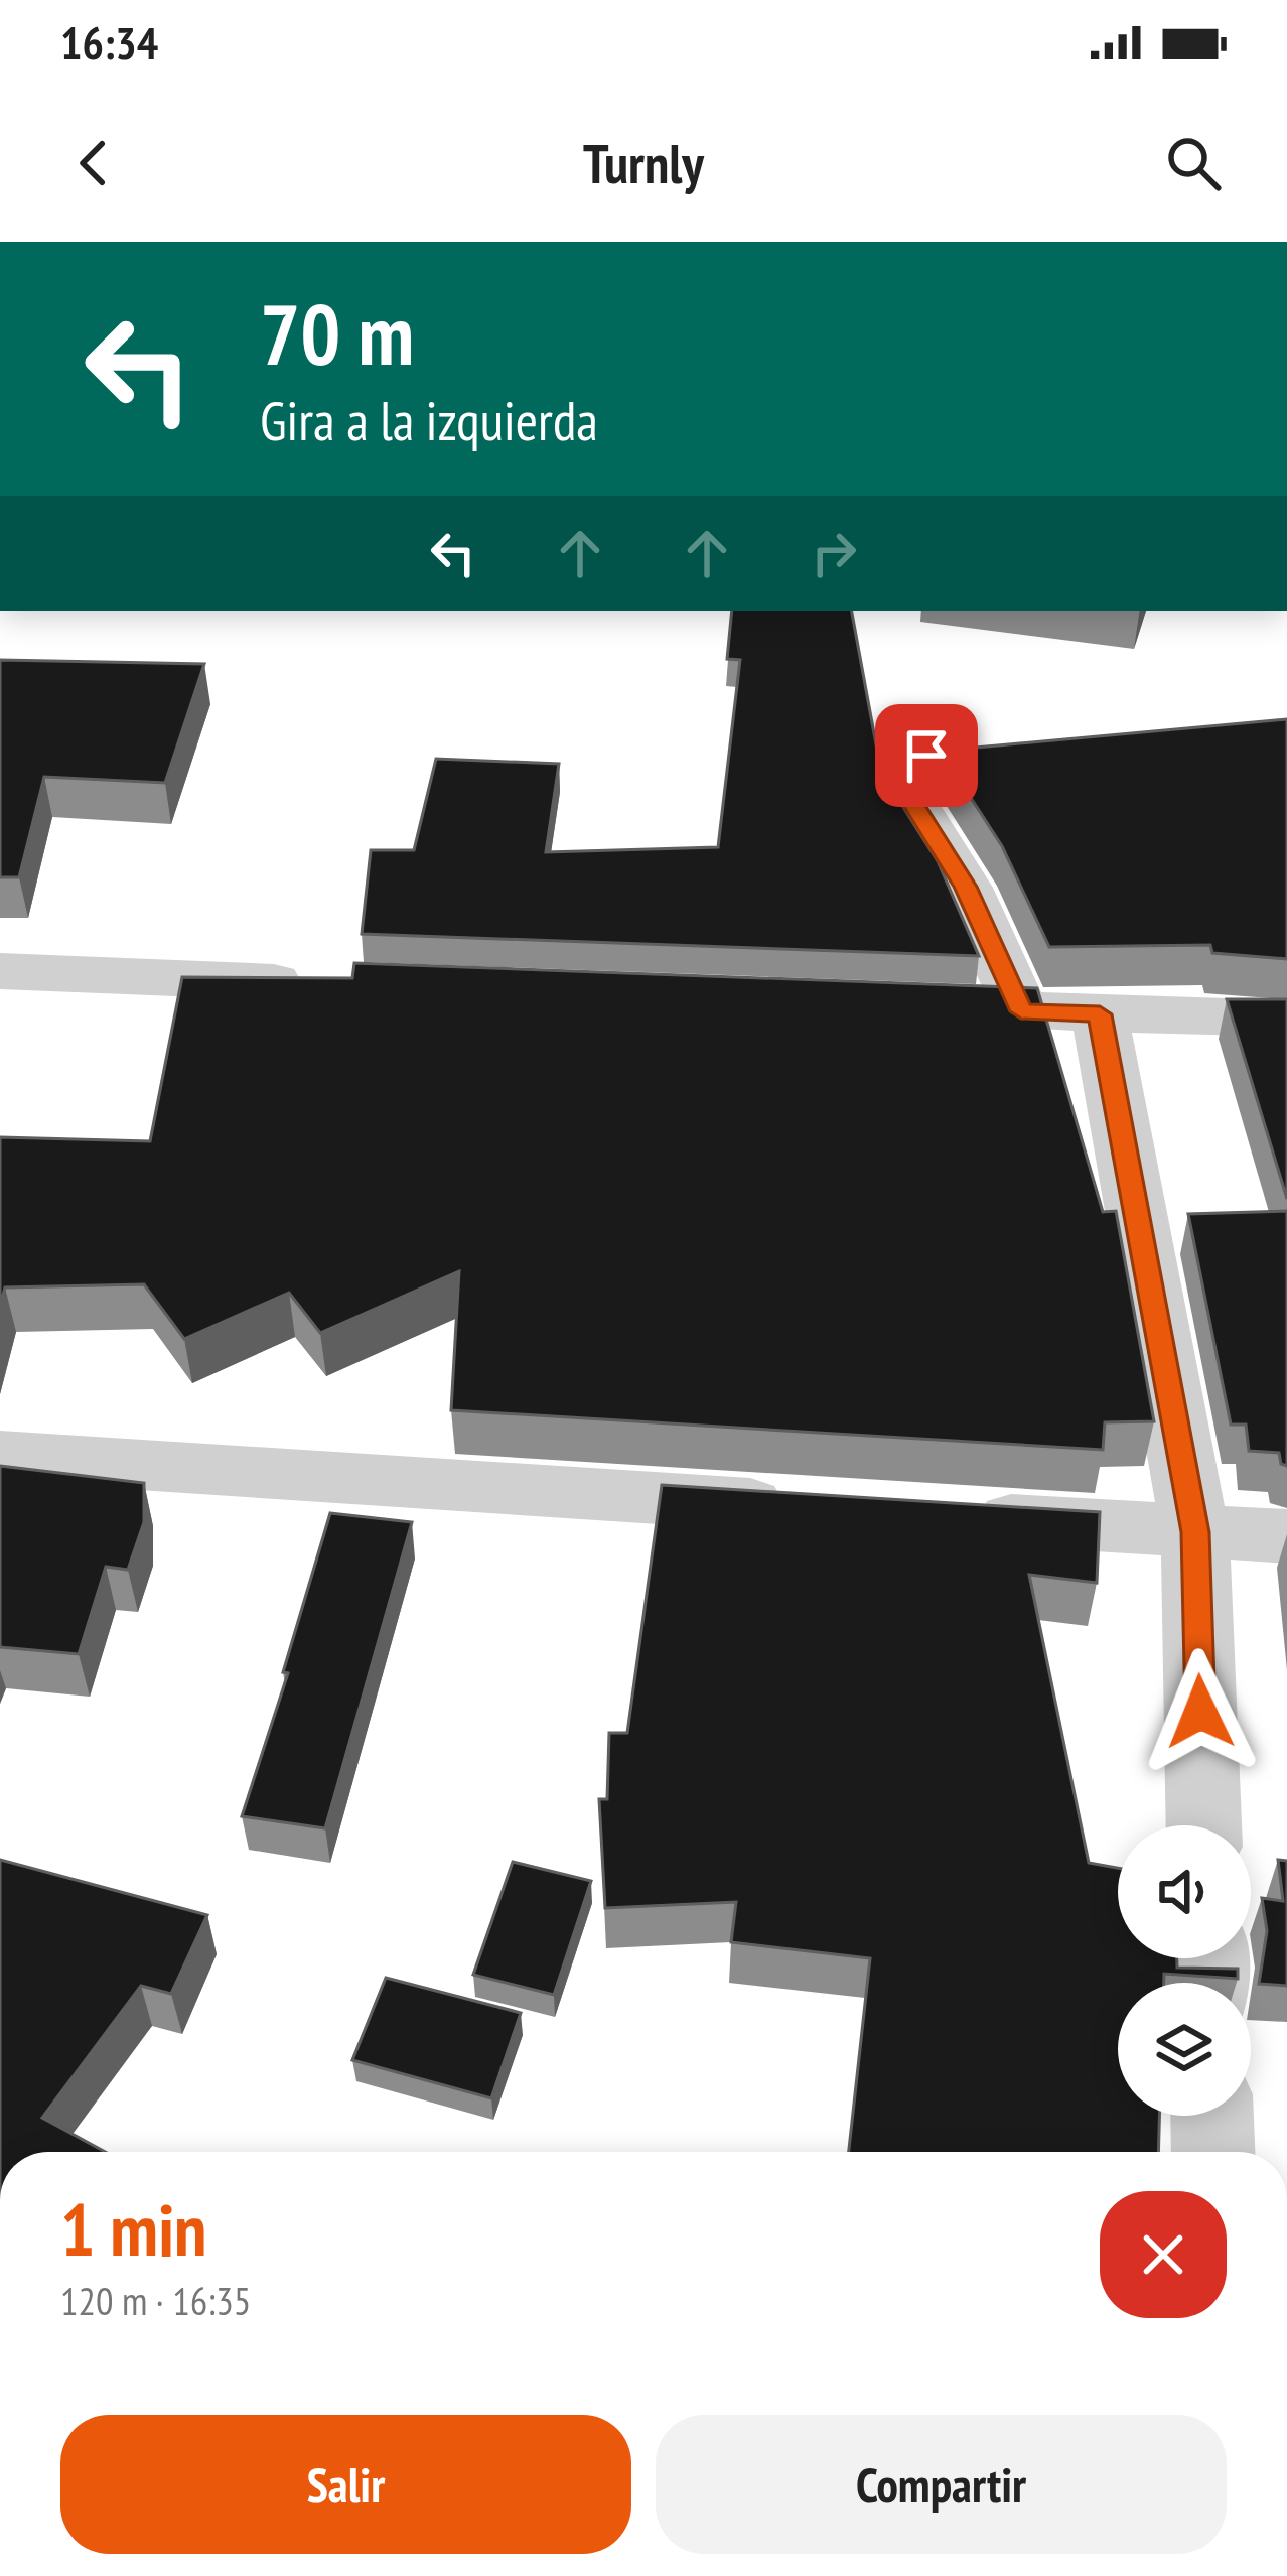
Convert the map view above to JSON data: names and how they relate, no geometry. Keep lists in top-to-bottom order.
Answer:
{
  "page": {
    "status": "16:34",
    "header": "Turnly",
    "turn": ["70 m", "Gira a la izquierda"],
    "heading": ["1 min", "120 m · 16:35"],
    "buttons": ["Salir", "Compartir"]
  }
}
